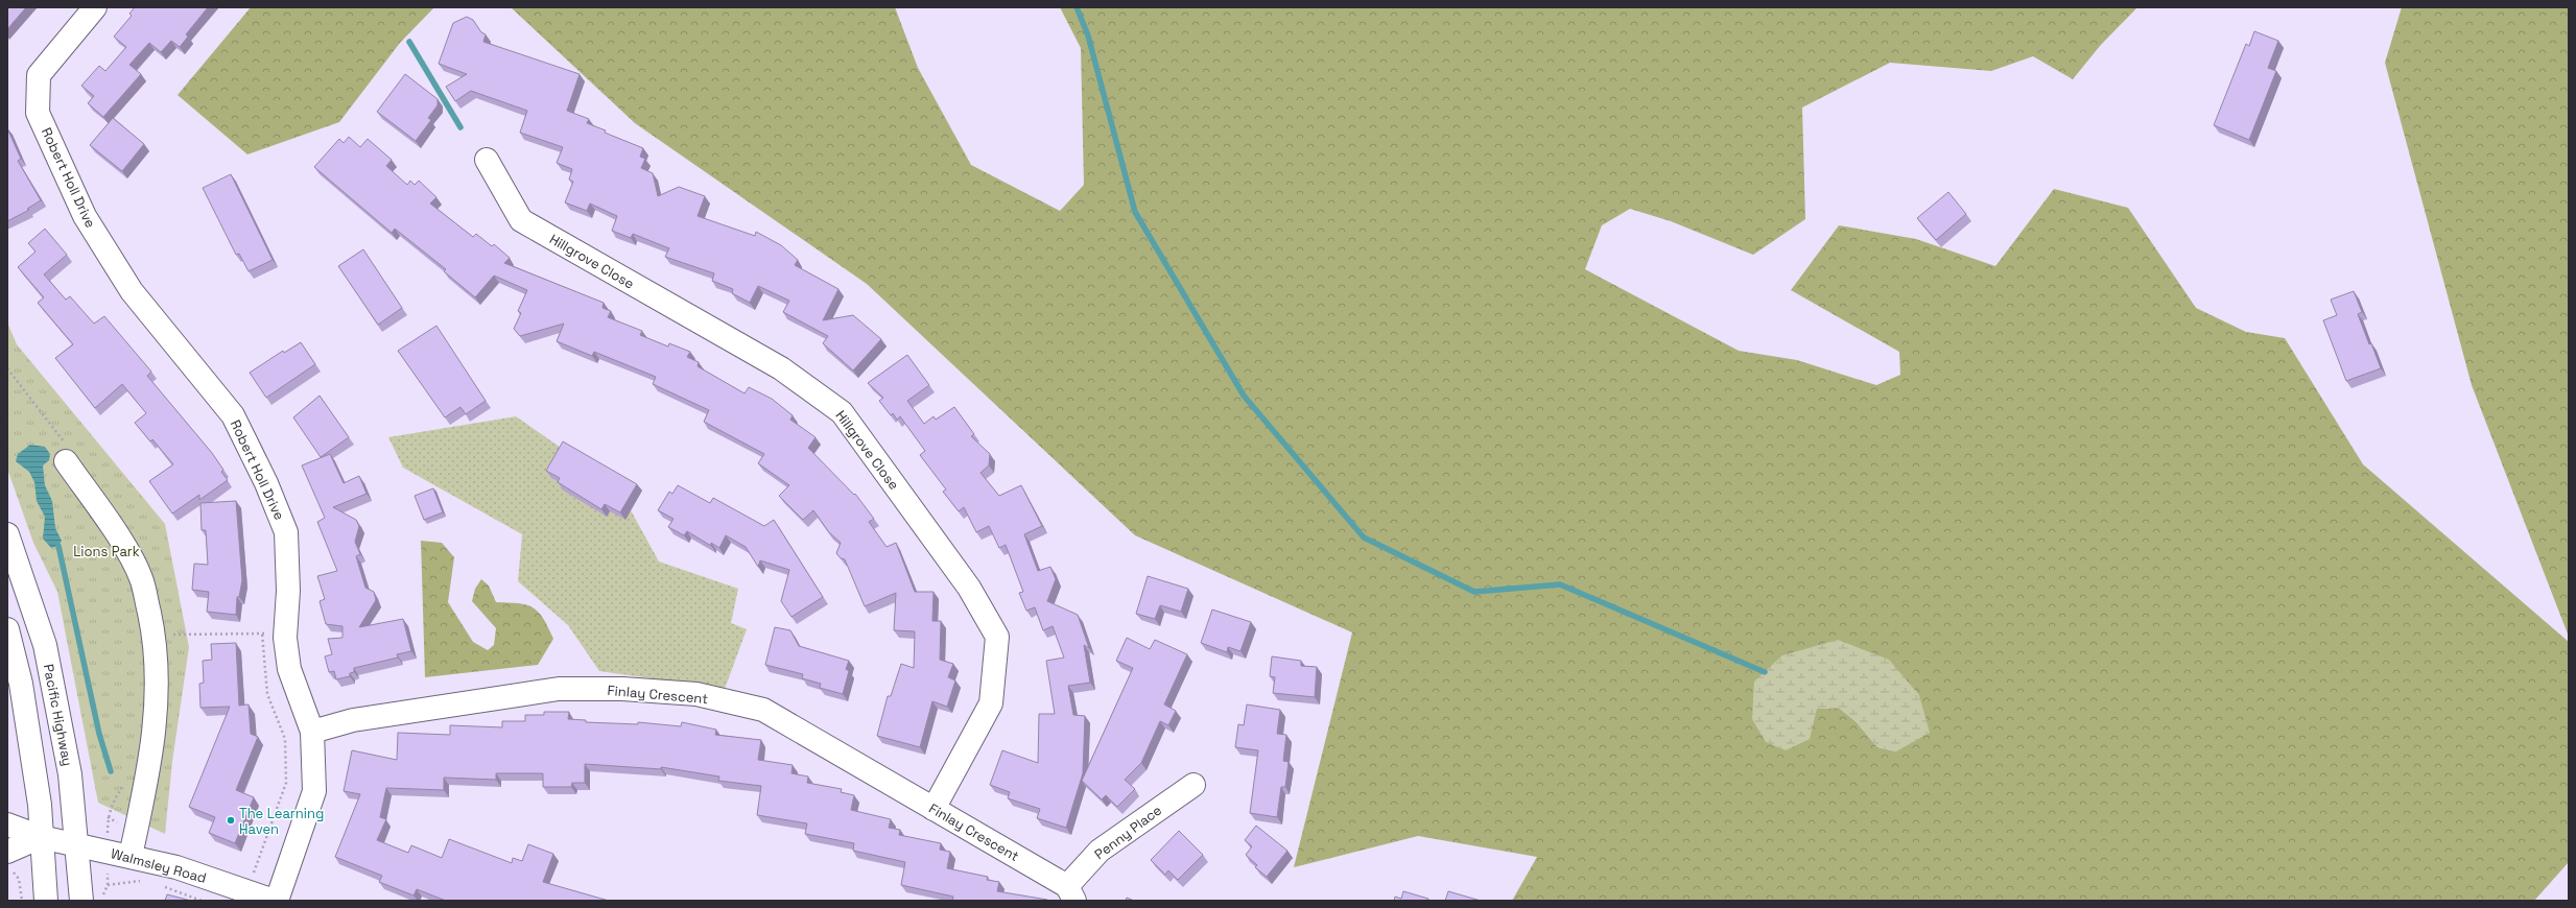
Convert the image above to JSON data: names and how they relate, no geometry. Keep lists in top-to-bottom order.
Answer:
{
  "streets": {
    "street": [
      "Robert Holl Drive",
      "Hillgrove Close",
      "Finlay Crescent",
      "Pacific Highway",
      "Penny Place",
      "Walmsley Road"
    ]
  },
  "crossings": [
    ["Robert Holl Drive", "Finlay Crescent"],
    ["Hillgrove Close", "Finlay Crescent"],
    ["Finlay Crescent", "Penny Place"],
    ["Pacific Highway", "Walmsley Road"]
  ],
  "parks": ["Lions Park"],
  "places": ["The Learning Haven"]
}
